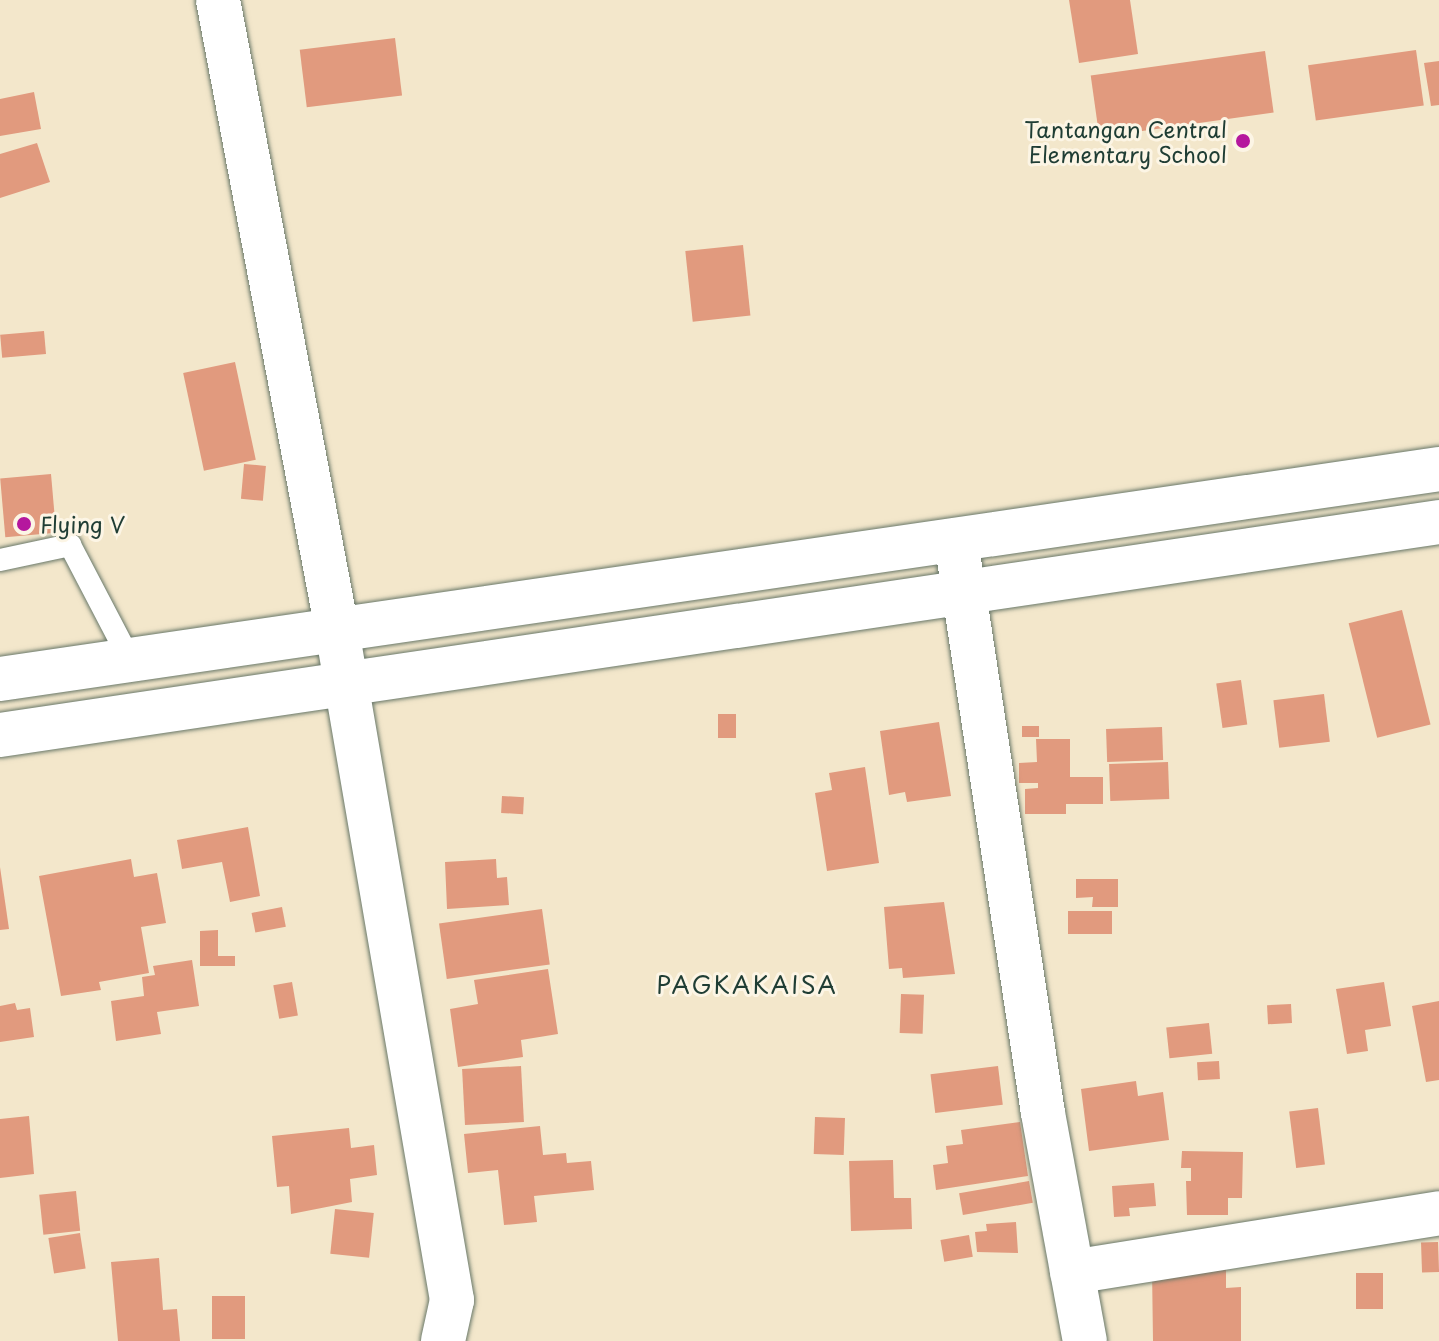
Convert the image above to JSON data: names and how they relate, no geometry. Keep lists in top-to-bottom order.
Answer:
{
  "districts": ["PAGKAKAISA"],
  "places": ["Tantangan Central Elementary School", "Flying V"]
}
